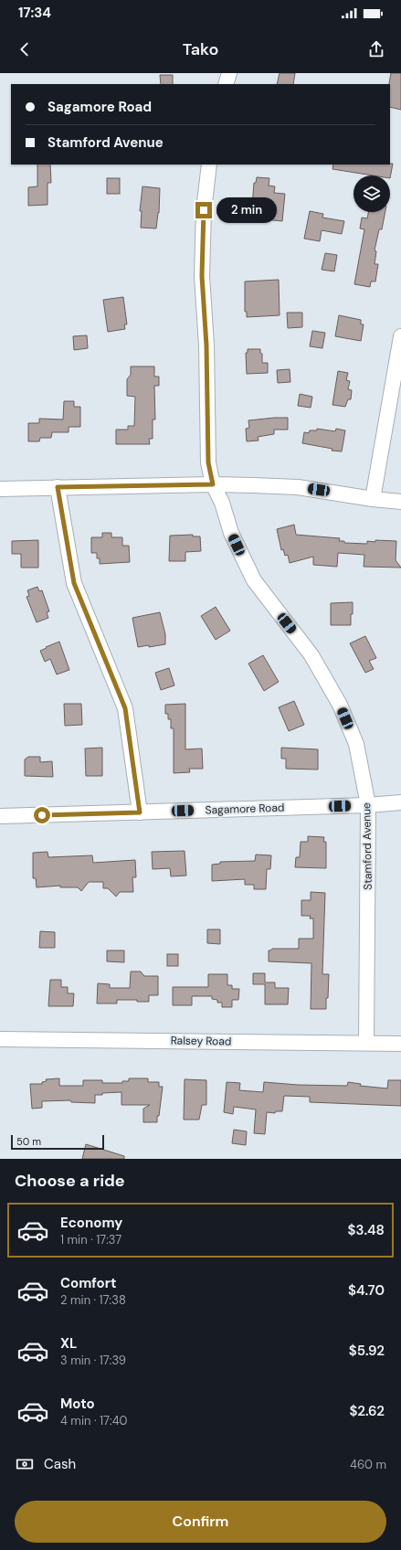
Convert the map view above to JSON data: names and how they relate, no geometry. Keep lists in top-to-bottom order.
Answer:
{
  "streets": {
    "street": ["Sagamore Road", "Stamford Avenue", "Ralsey Road"]
  },
  "crossings": [
    ["Sagamore Road", "Stamford Avenue"],
    ["Stamford Avenue", "Ralsey Road"]
  ],
  "scale_bar": "50 m",
  "page": {
    "status": "17:34",
    "header": "Tako",
    "banner": ["Sagamore Road", "Stamford Avenue"],
    "bubble": "2 min",
    "scale": "50 m",
    "heading": "Choose a ride",
    "list": [
      {
        "name": "Economy",
        "note": "1 min · 17:37",
        "value": "$3.48"
      },
      {
        "name": "Comfort",
        "note": "2 min · 17:38",
        "value": "$4.70"
      },
      {
        "name": "XL",
        "note": "3 min · 17:39",
        "value": "$5.92"
      },
      {
        "name": "Moto",
        "note": "4 min · 17:40",
        "value": "$2.62"
      }
    ],
    "pay": ["Cash", "460 m"],
    "buttons": "Confirm"
  }
}
